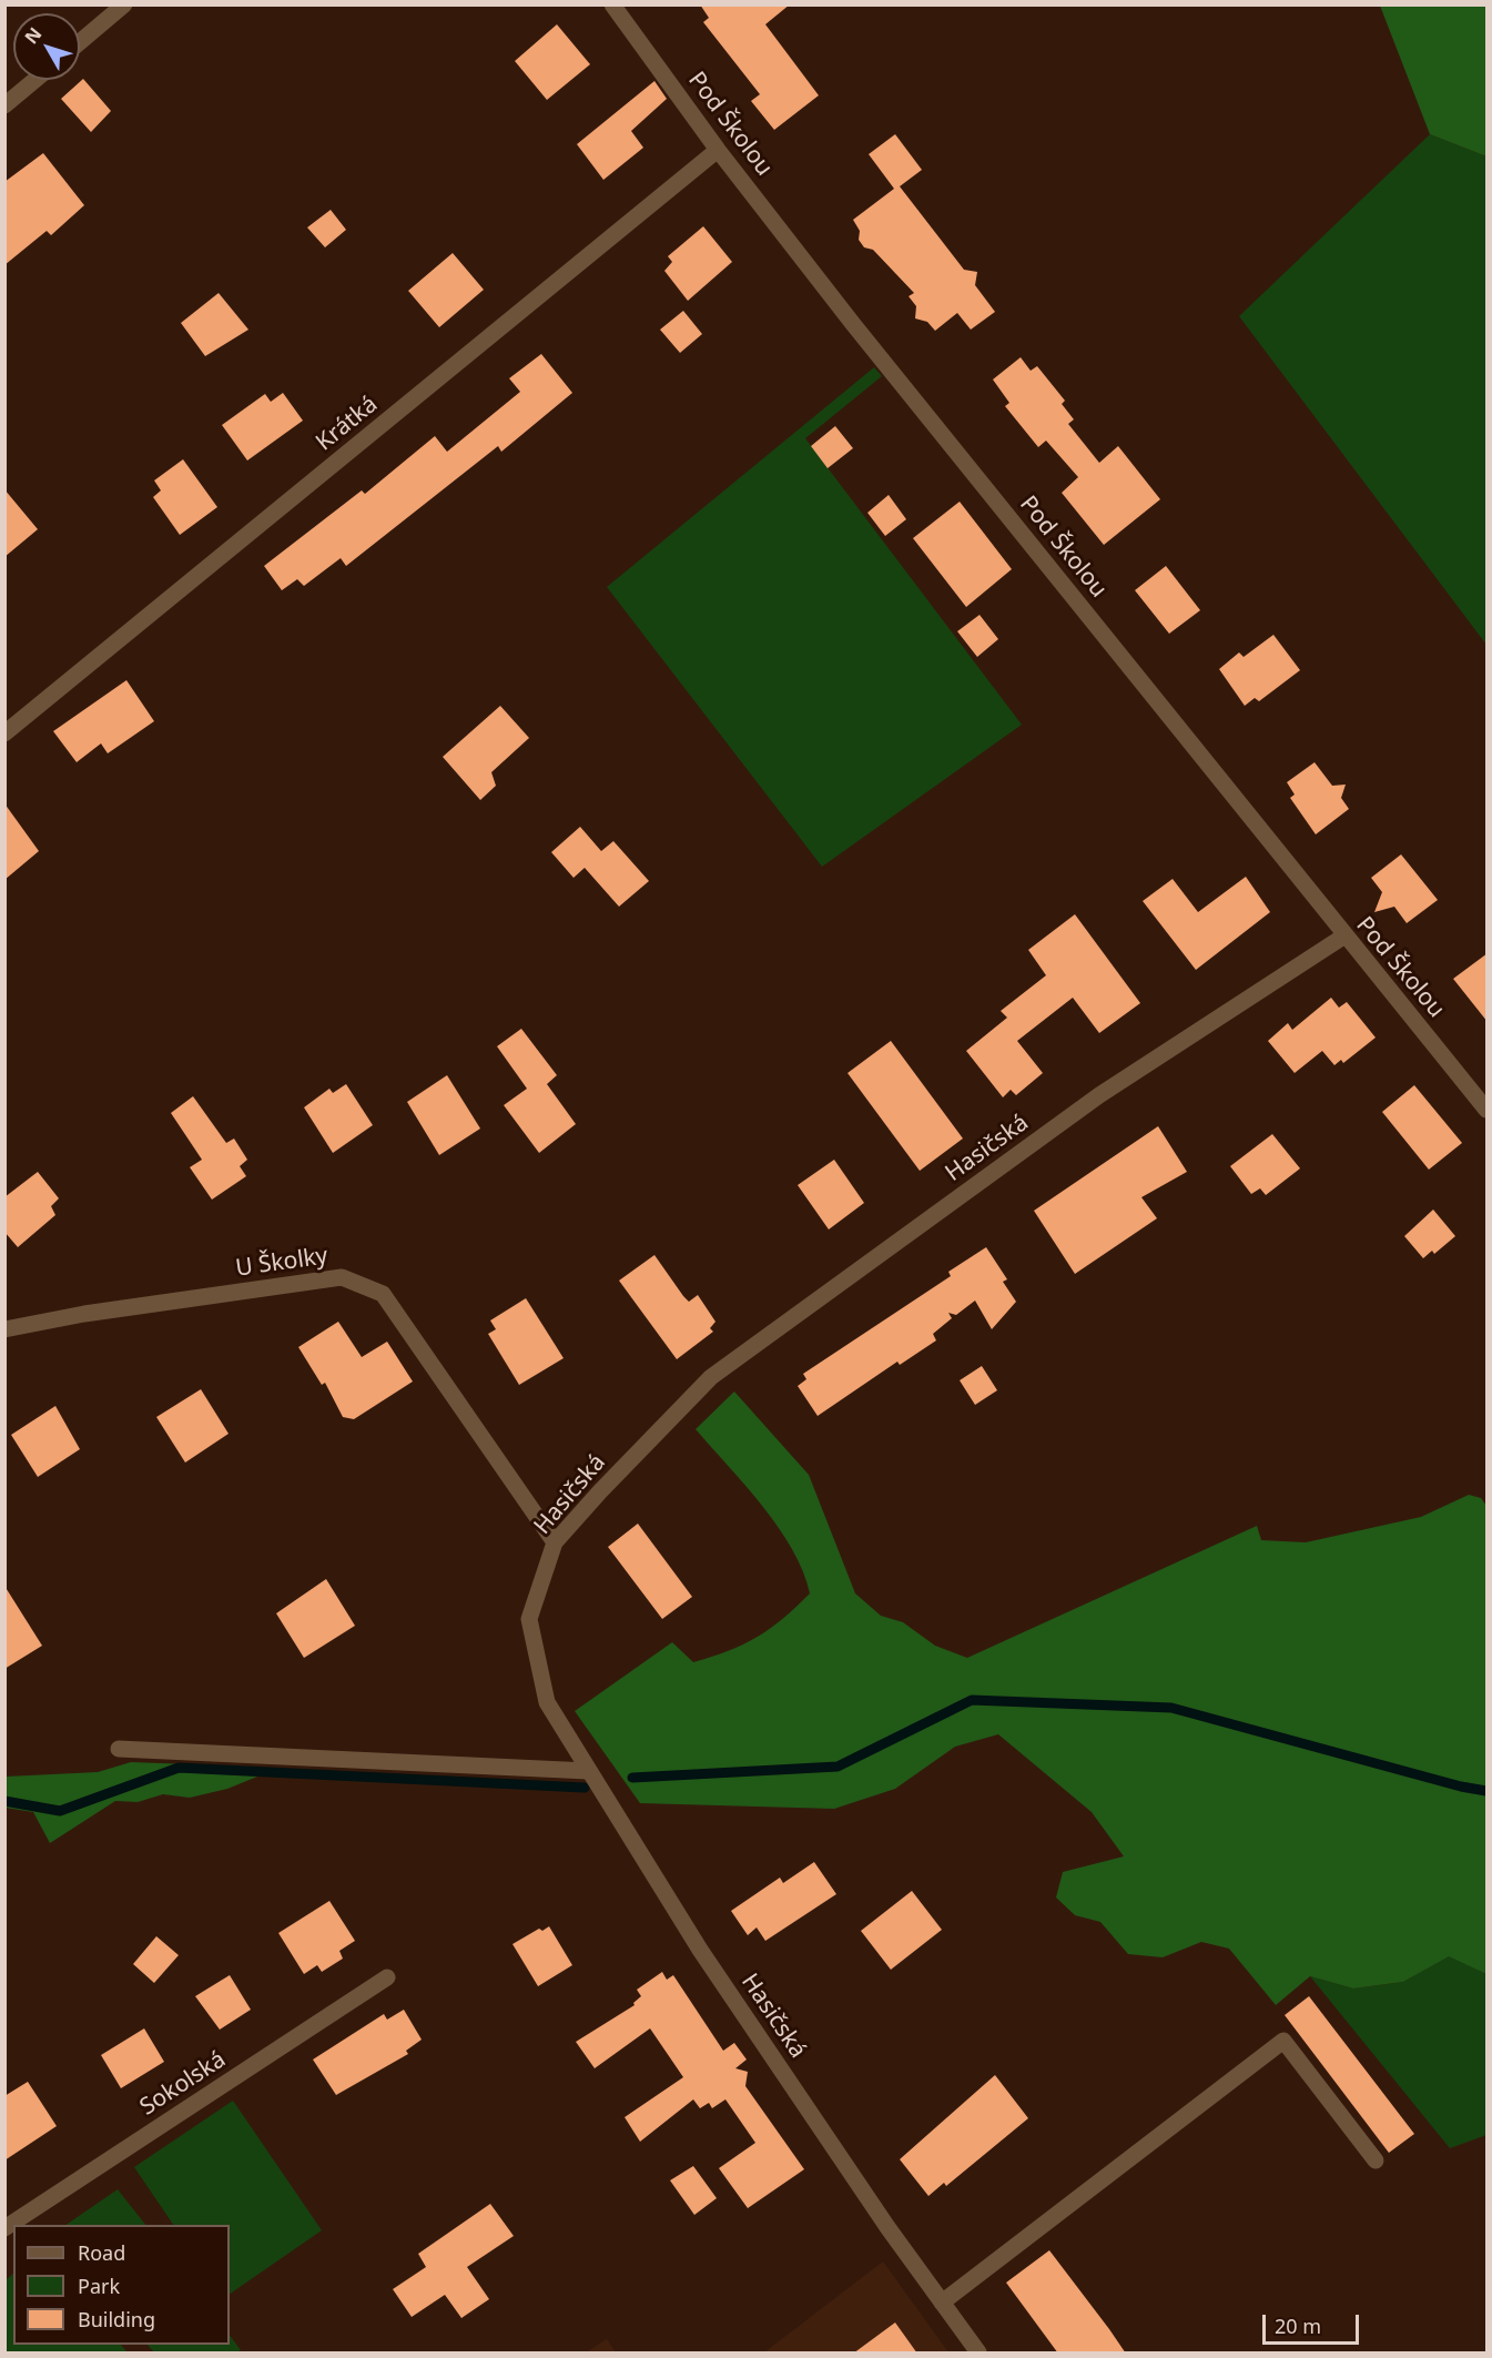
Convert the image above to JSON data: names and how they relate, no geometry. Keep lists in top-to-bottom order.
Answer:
{
  "streets": {
    "street": [
      "Pod Školou",
      "Krátká",
      "Hasičská",
      "U Školky",
      "Sokolská"
    ]
  },
  "crossings": [
    ["Pod Školou", "Krátká"],
    ["Pod Školou", "Hasičská"],
    ["Hasičská", "U Školky"]
  ],
  "legend": ["Road", "Park", "Building"],
  "scale_bar": "20 m",
  "north": "top left"
}
